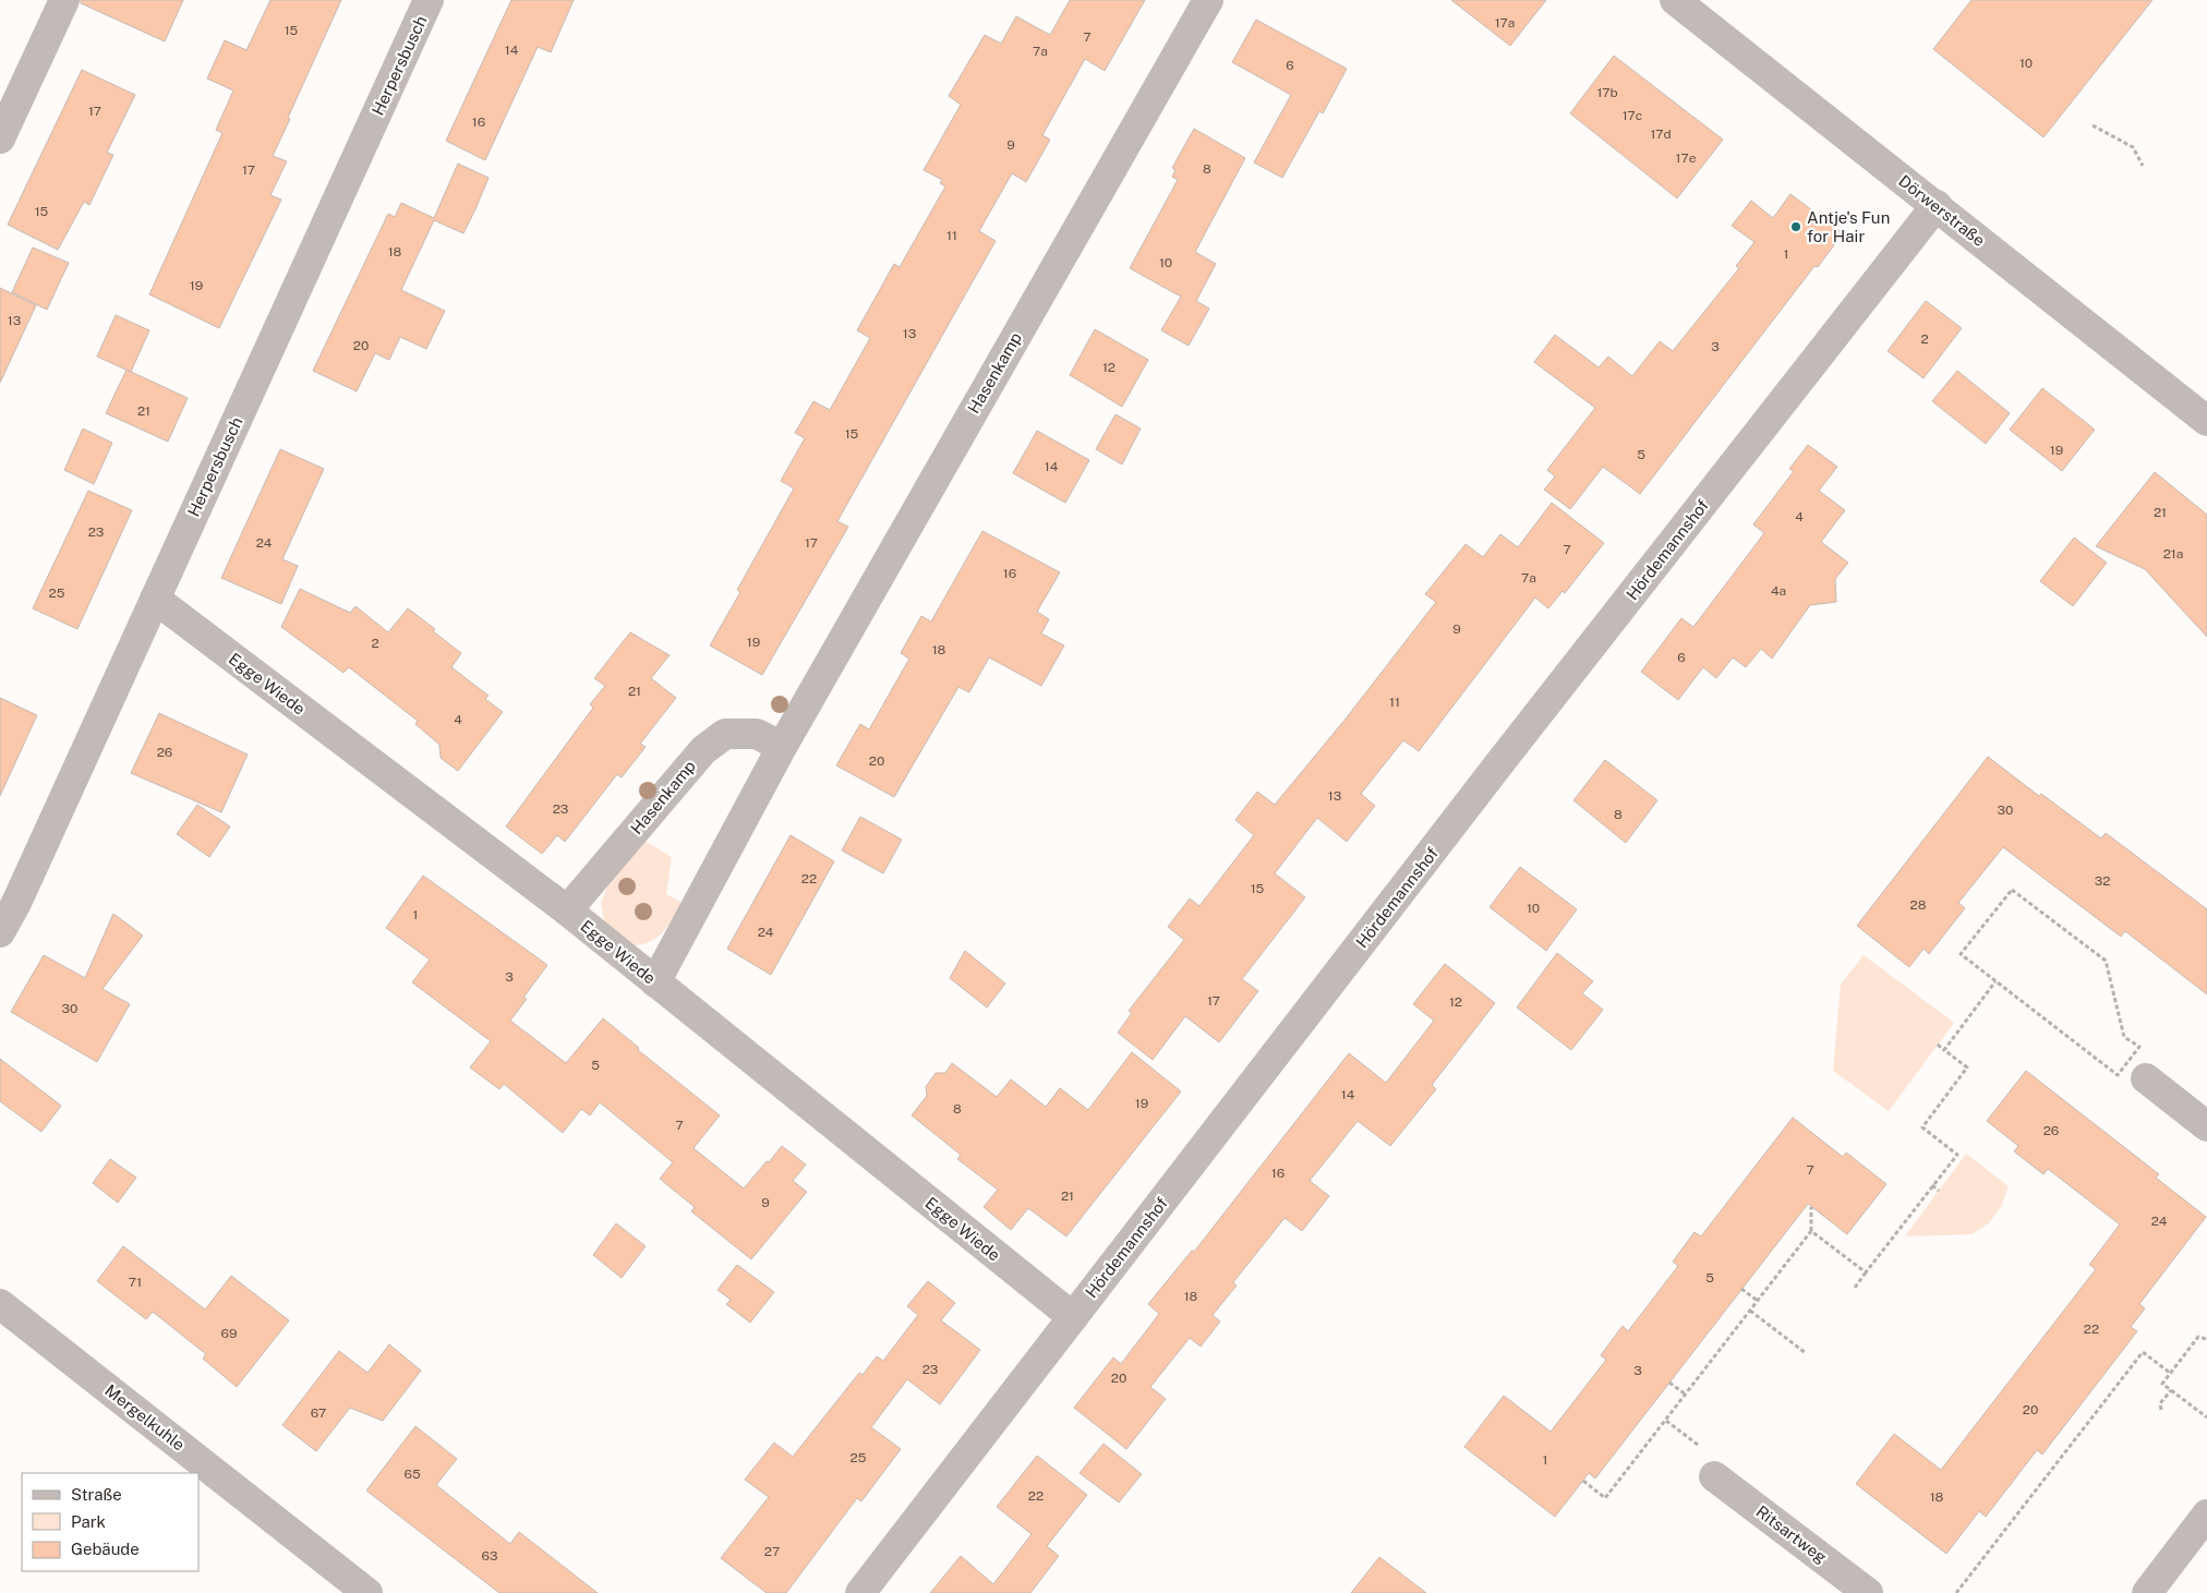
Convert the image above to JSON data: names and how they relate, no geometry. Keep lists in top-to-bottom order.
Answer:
{
  "streets": {
    "street": [
      "Herpersbusch",
      "Dörwerstraße",
      "Hasenkamp",
      "Hördemannshof",
      "Egge Wiede",
      "Mergelkuhle",
      "Ritsartweg"
    ]
  },
  "crossings": [
    ["Herpersbusch", "Egge Wiede"],
    ["Dörwerstraße", "Hördemannshof"],
    ["Hasenkamp", "Egge Wiede"],
    ["Hördemannshof", "Egge Wiede"]
  ],
  "places": ["Antje's Fun for Hair"],
  "house_numbers": [
    "17a",
    "15",
    "7",
    "14",
    "7a",
    "10",
    "6",
    "17b",
    "17",
    "17c",
    "16",
    "17d",
    "9",
    "17e",
    "8",
    "17",
    "15",
    "11",
    "18",
    "1",
    "10",
    "19",
    "13",
    "13",
    "2",
    "20",
    "3",
    "12",
    "21",
    "15",
    "19",
    "5",
    "14",
    "21",
    "4",
    "23",
    "24",
    "17",
    "7",
    "21a",
    "16",
    "7a",
    "4a",
    "25",
    "9",
    "19",
    "2",
    "18",
    "6",
    "21",
    "11",
    "4",
    "26",
    "20",
    "13",
    "23",
    "30",
    "8",
    "22",
    "32",
    "15",
    "28",
    "10",
    "1",
    "24",
    "3",
    "17",
    "12",
    "30",
    "5",
    "14",
    "19",
    "8",
    "7",
    "26",
    "7",
    "16",
    "21",
    "9",
    "24",
    "5",
    "71",
    "18",
    "22",
    "69",
    "23",
    "3",
    "20",
    "20",
    "67",
    "25",
    "1",
    "65",
    "22",
    "18",
    "27",
    "63"
  ],
  "legend": ["Straße", "Park", "Gebäude"]
}
